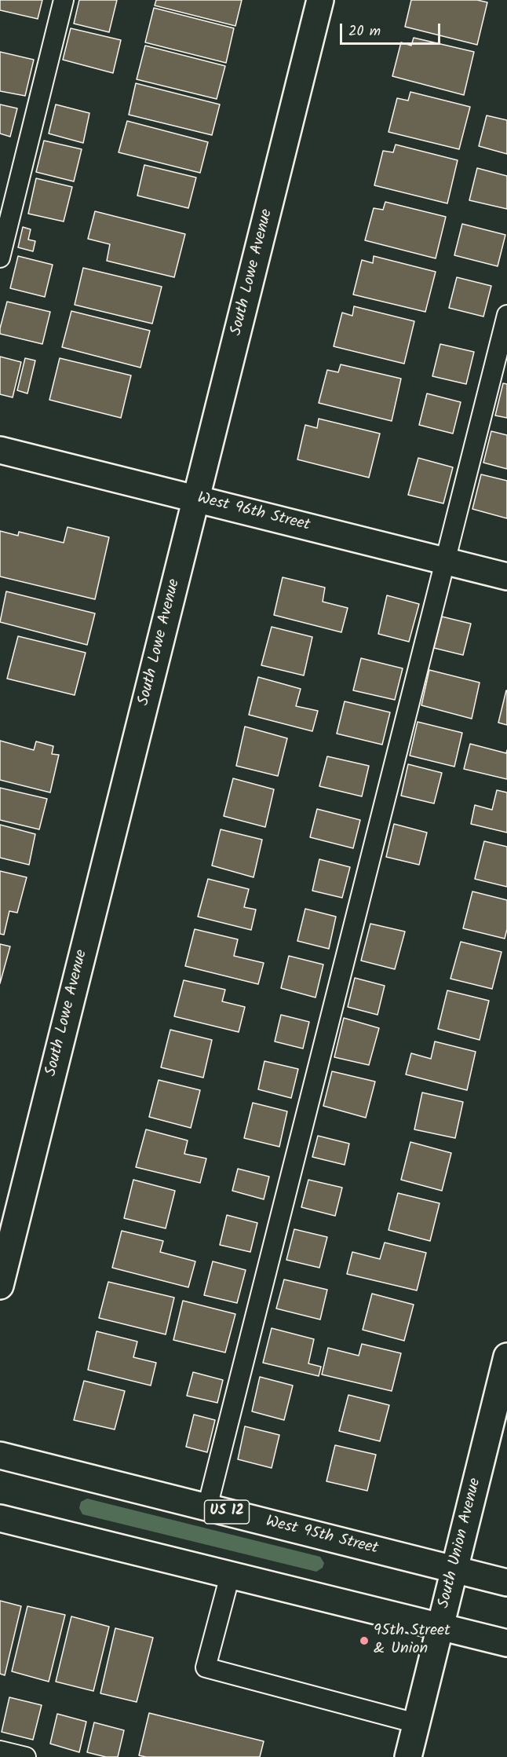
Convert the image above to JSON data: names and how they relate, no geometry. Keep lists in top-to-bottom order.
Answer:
{
  "streets": {
    "street": [
      "South Lowe Avenue",
      "West 96th Street",
      "US 12",
      "West 95th Street",
      "South Union Avenue"
    ]
  },
  "crossings": [
    ["South Lowe Avenue", "West 96th Street"],
    ["West 95th Street", "South Union Avenue"]
  ],
  "places": ["95th Street & Union"],
  "scale_bar": "20 m"
}
